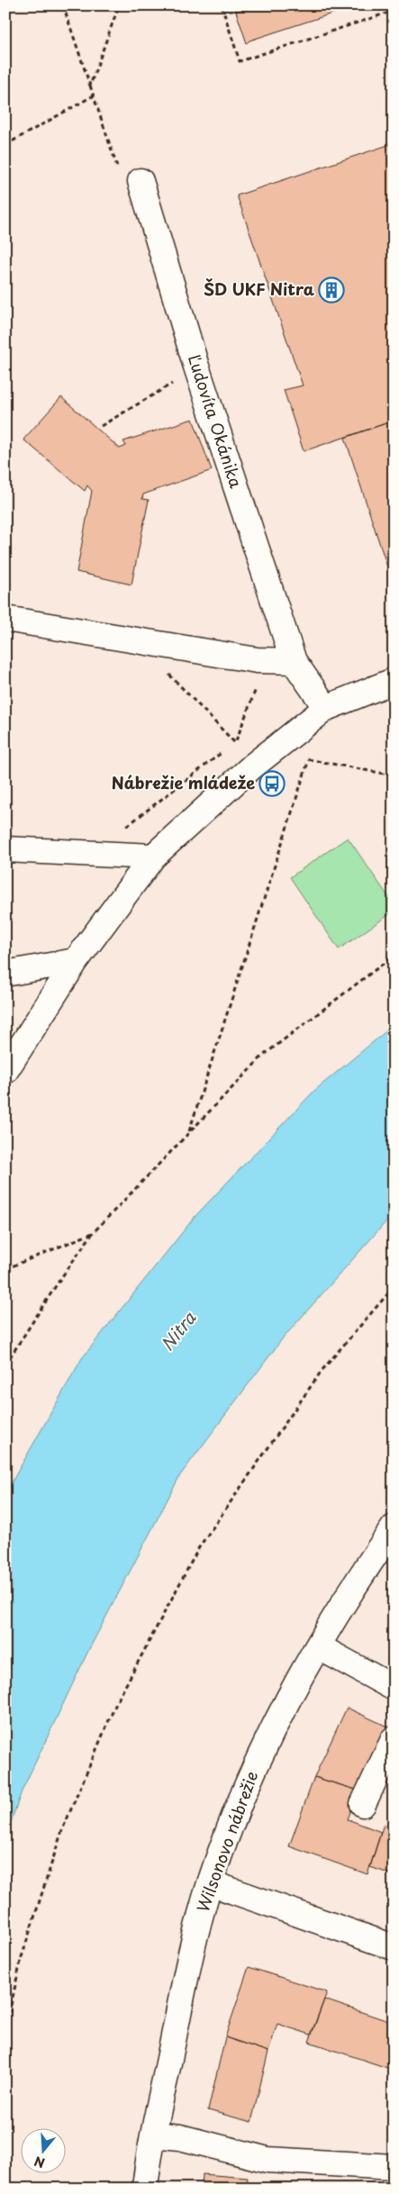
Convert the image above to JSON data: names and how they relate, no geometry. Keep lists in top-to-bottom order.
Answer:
{
  "streets": {
    "street": ["Ľudovíta Okánika", "Wilsonovo nábrežie"]
  },
  "water": ["Nitra"],
  "places": {
    "building": ["ŠD UKF Nitra"],
    "bus stop": ["Nábrežie mládeže"]
  },
  "north": "bottom"
}
